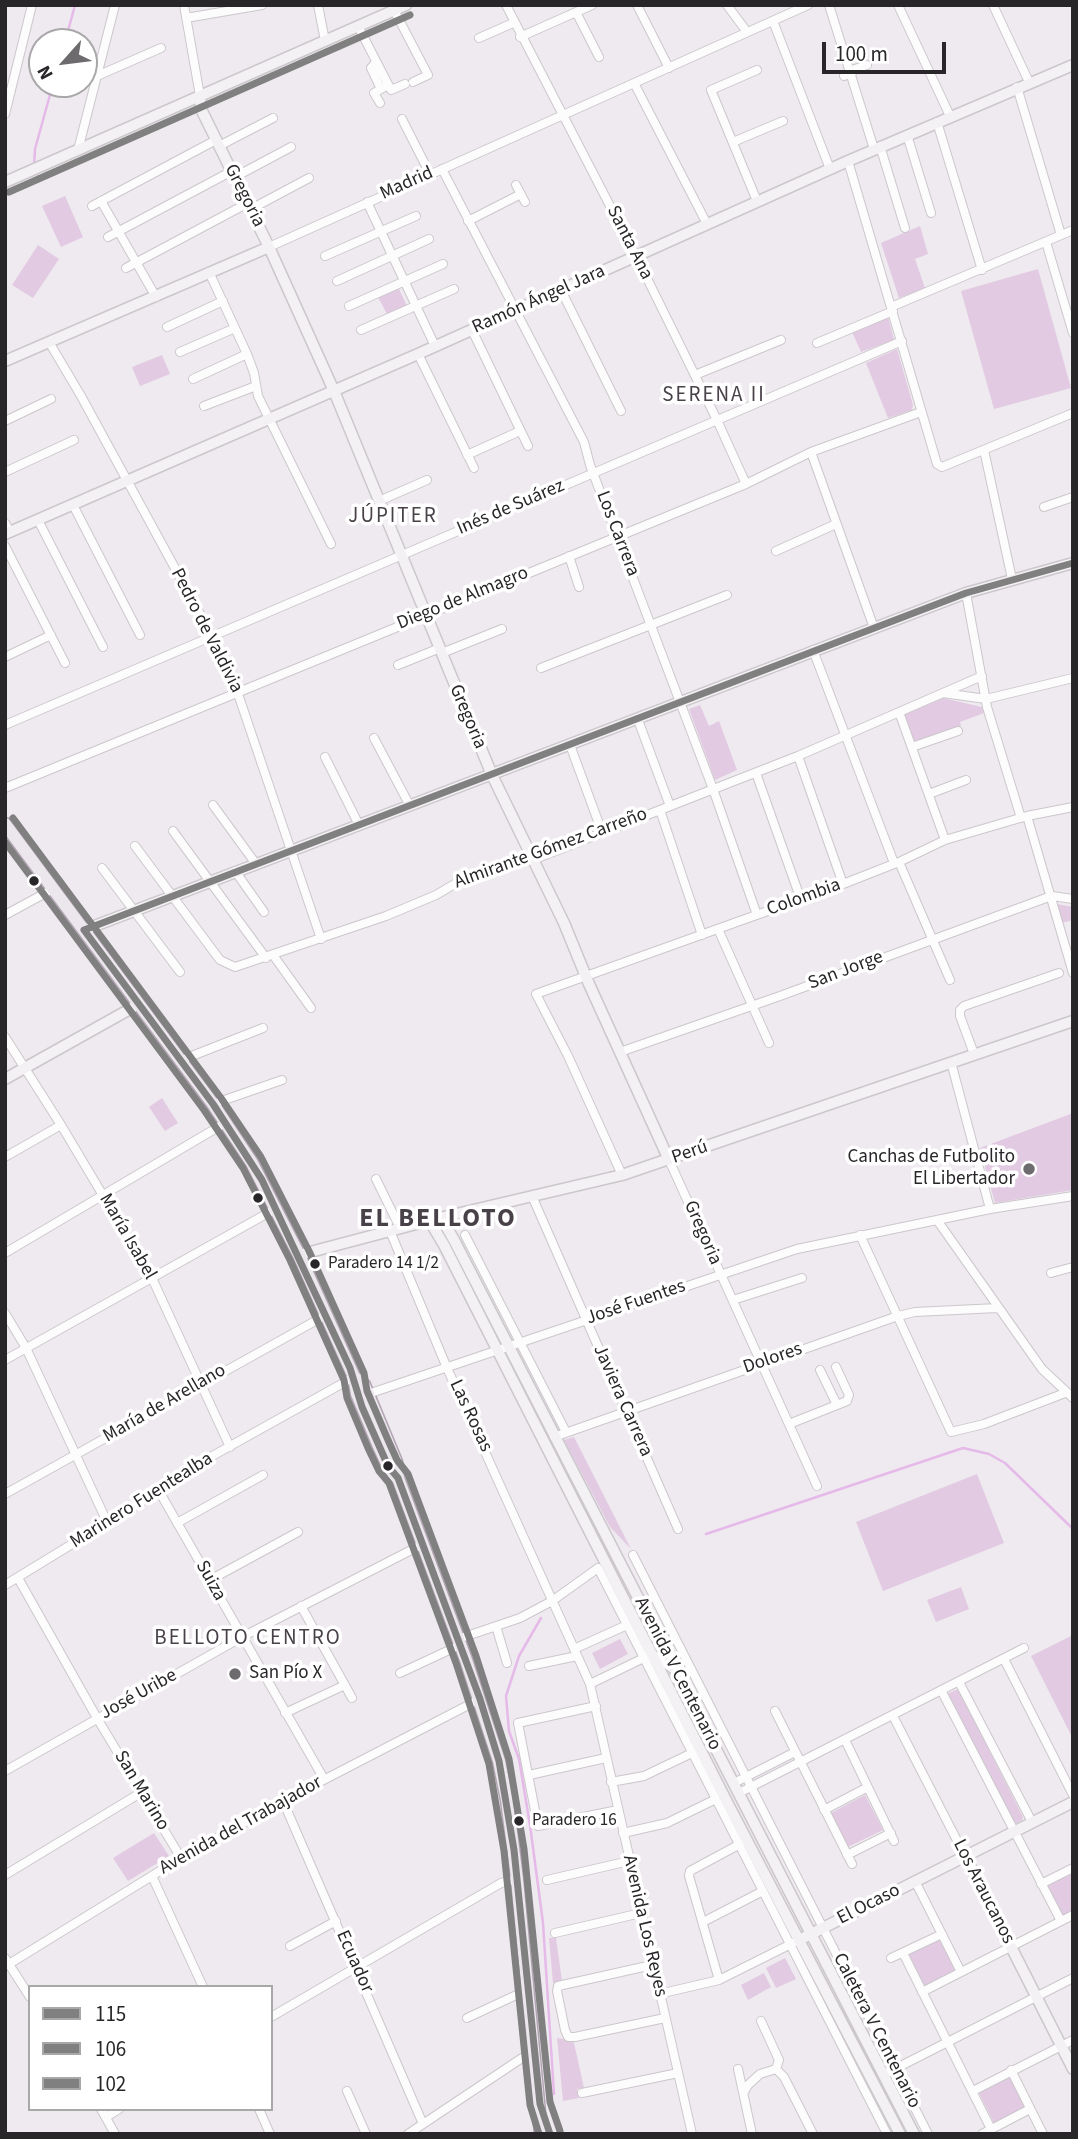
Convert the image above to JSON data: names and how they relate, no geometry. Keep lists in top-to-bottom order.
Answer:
{
  "streets": {
    "street": [
      "Madrid",
      "Gregoria",
      "Santa Ana",
      "Ramón Ángel Jara",
      "Inés de Suárez",
      "Los Carrera",
      "Diego de Almagro",
      "Pedro de Valdivia",
      "Almirante Gómez Carreño",
      "Colombia",
      "San Jorge",
      "Perú",
      "María Isabel",
      "José Fuentes",
      "Dolores",
      "Javiera Carrera",
      "María de Arellano",
      "Las Rosas",
      "Marinero Fuentealba",
      "Suiza",
      "Avenida V Centenario",
      "José Uribe",
      "San Marino",
      "Avenida del Trabajador",
      "Los Araucanos",
      "El Ocaso",
      "Avenida Los Reyes",
      "Ecuador",
      "Caletera V Centenario"
    ]
  },
  "crossings": [
    ["Madrid", "Gregoria"],
    ["Madrid", "Santa Ana"],
    ["Madrid", "Los Carrera"],
    ["Madrid", "Pedro de Valdivia"],
    ["Gregoria", "Ramón Ángel Jara"],
    ["Gregoria", "Inés de Suárez"],
    ["Gregoria", "Diego de Almagro"],
    ["Gregoria", "Almirante Gómez Carreño"],
    ["Gregoria", "Colombia"],
    ["Gregoria", "San Jorge"],
    ["Gregoria", "Perú"],
    ["Gregoria", "José Fuentes"],
    ["Gregoria", "Dolores"],
    ["Santa Ana", "Ramón Ángel Jara"],
    ["Santa Ana", "Inés de Suárez"],
    ["Santa Ana", "Diego de Almagro"],
    ["Ramón Ángel Jara", "Los Carrera"],
    ["Ramón Ángel Jara", "Pedro de Valdivia"],
    ["Inés de Suárez", "Los Carrera"],
    ["Inés de Suárez", "Pedro de Valdivia"],
    ["Los Carrera", "Diego de Almagro"],
    ["Los Carrera", "Almirante Gómez Carreño"],
    ["Los Carrera", "Colombia"],
    ["Diego de Almagro", "Pedro de Valdivia"],
    ["Pedro de Valdivia", "Almirante Gómez Carreño"],
    ["Colombia", "Perú"],
    ["Perú", "Javiera Carrera"],
    ["Perú", "Las Rosas"],
    ["Perú", "Avenida V Centenario"],
    ["María Isabel", "María de Arellano"],
    ["María Isabel", "Marinero Fuentealba"],
    ["José Fuentes", "Javiera Carrera"],
    ["José Fuentes", "Las Rosas"],
    ["José Fuentes", "Avenida V Centenario"],
    ["Dolores", "Javiera Carrera"],
    ["Dolores", "Avenida V Centenario"],
    ["Las Rosas", "Avenida Los Reyes"],
    ["Las Rosas", "Caletera V Centenario"],
    ["Marinero Fuentealba", "Suiza"],
    ["Marinero Fuentealba", "San Marino"],
    ["Suiza", "José Uribe"],
    ["Suiza", "Avenida del Trabajador"],
    ["Avenida V Centenario", "El Ocaso"],
    ["Avenida V Centenario", "Caletera V Centenario"],
    ["José Uribe", "San Marino"],
    ["San Marino", "Avenida del Trabajador"],
    ["Avenida del Trabajador", "Ecuador"],
    ["Los Araucanos", "El Ocaso"],
    ["El Ocaso", "Avenida Los Reyes"],
    ["El Ocaso", "Caletera V Centenario"],
    ["Avenida Los Reyes", "Caletera V Centenario"]
  ],
  "districts": [
    "SERENA II",
    "JÚPITER",
    "EL BELLOTO",
    "BELLOTO CENTRO"
  ],
  "places": [
    "Canchas de Futbolito El Libertador",
    "Paradero 14 1/2",
    "San Pío X",
    "Paradero 16"
  ],
  "lines": ["transit line 106", "transit line 115", "transit line 102"],
  "legend": ["115", "106", "102"],
  "scale_bar": "100 m",
  "north": "bottom left"
}
